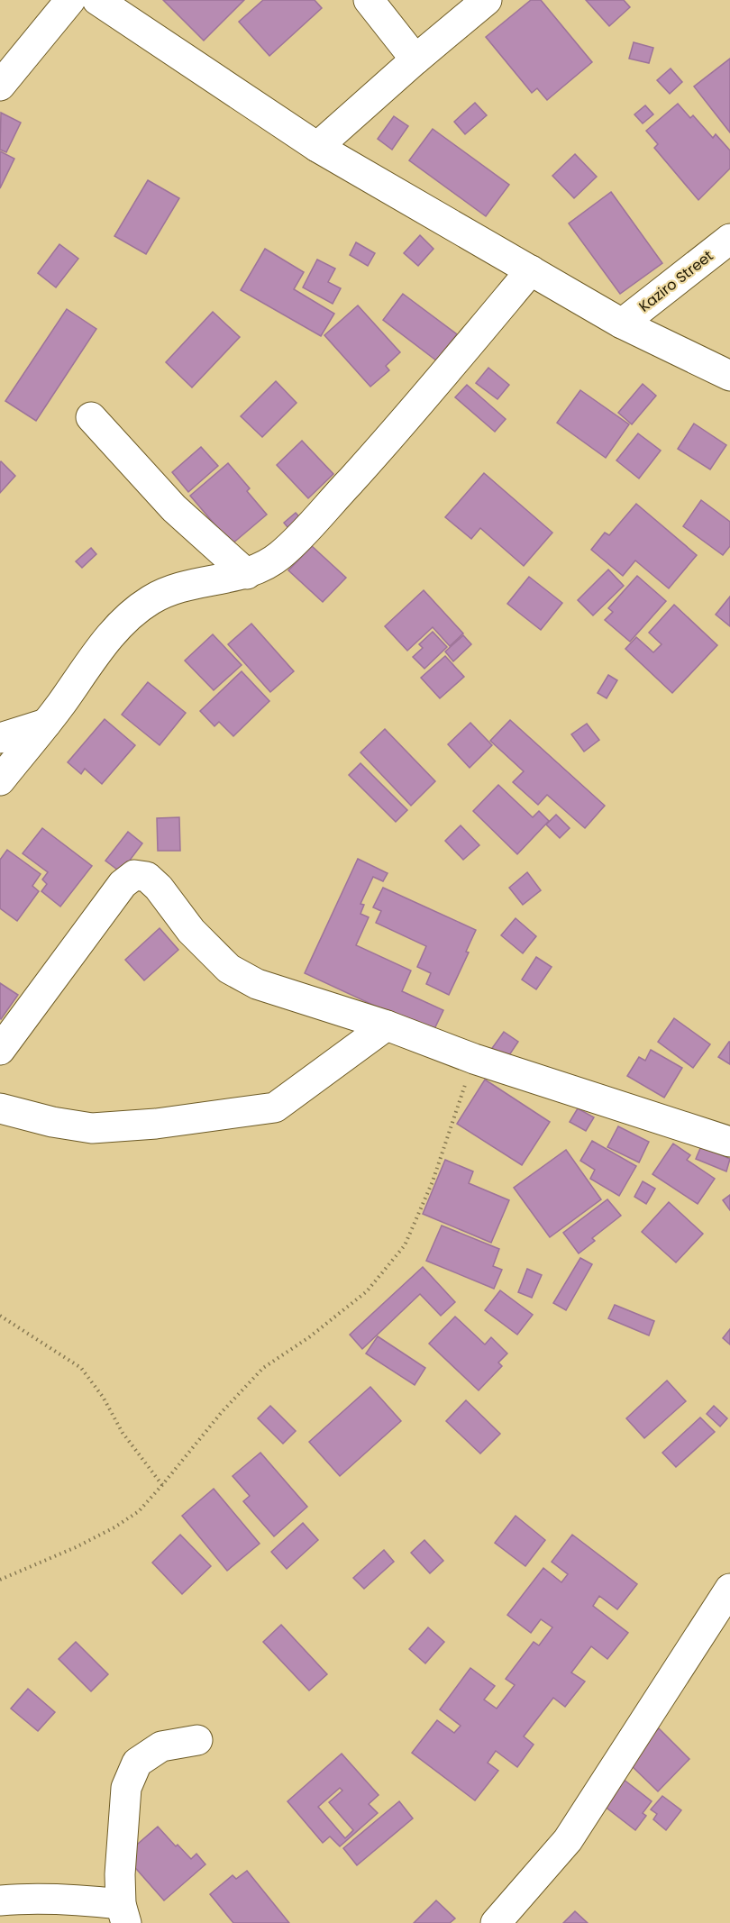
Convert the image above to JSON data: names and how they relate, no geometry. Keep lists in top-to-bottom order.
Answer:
{
  "streets": {
    "street": ["Kaziro Street"]
  }
}
